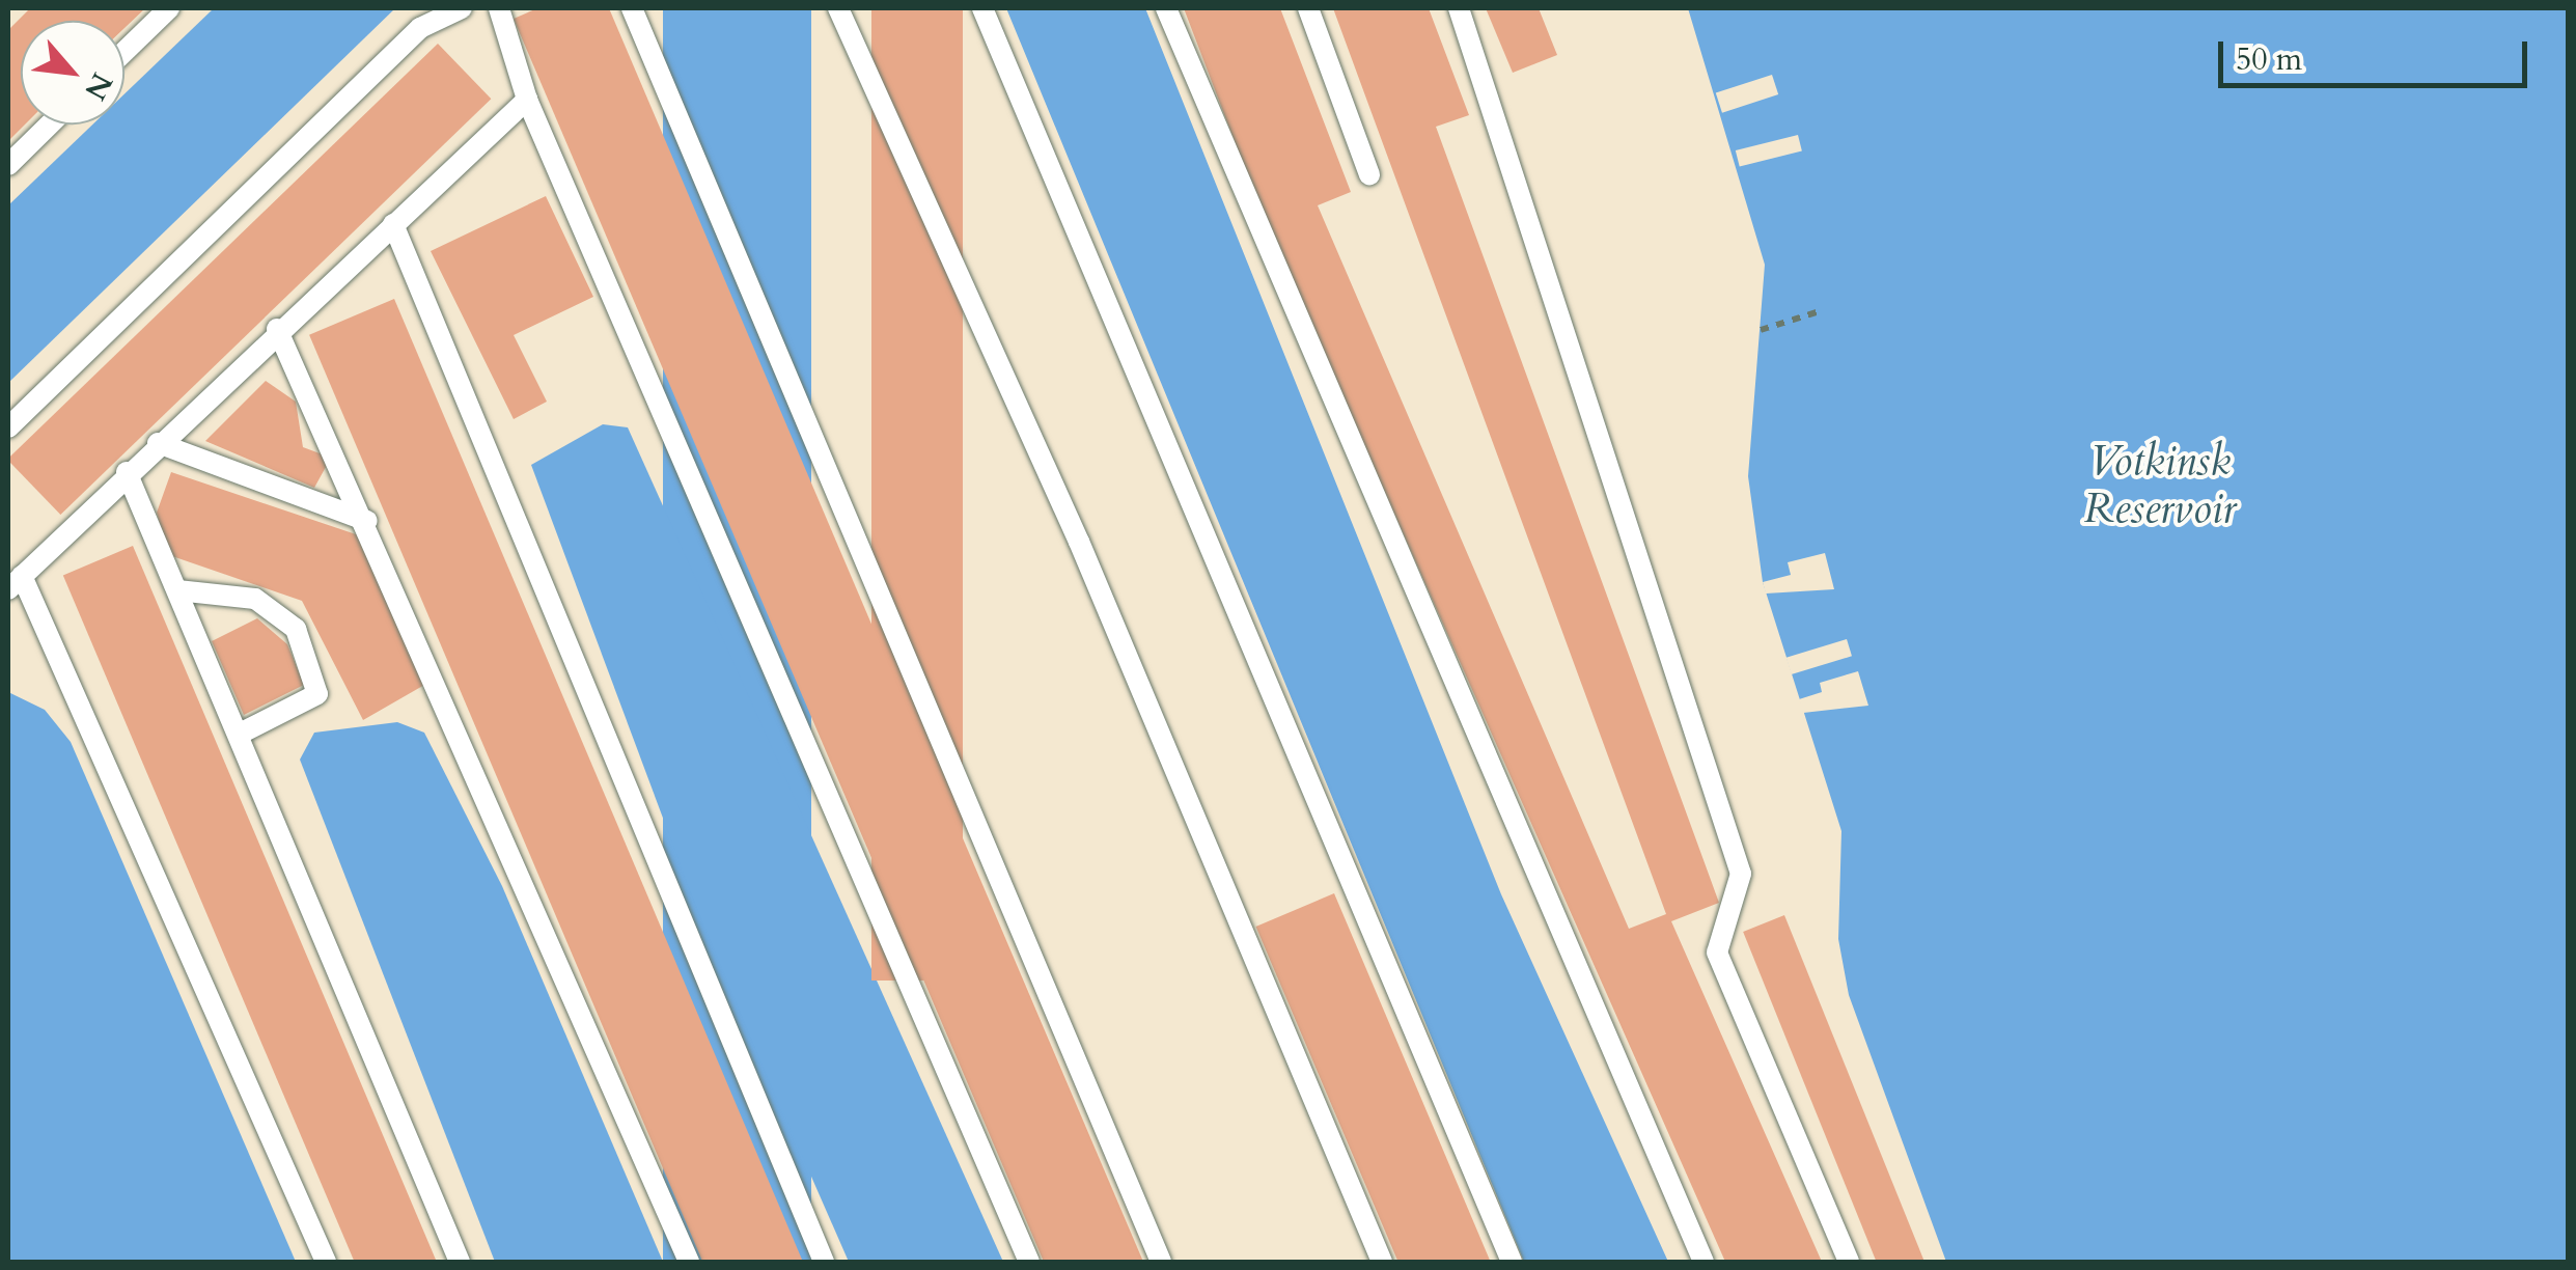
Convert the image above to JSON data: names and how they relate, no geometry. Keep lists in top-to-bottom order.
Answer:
{
  "water": ["Votkinsk Reservoir"],
  "scale_bar": "50 m",
  "north": "bottom right"
}
